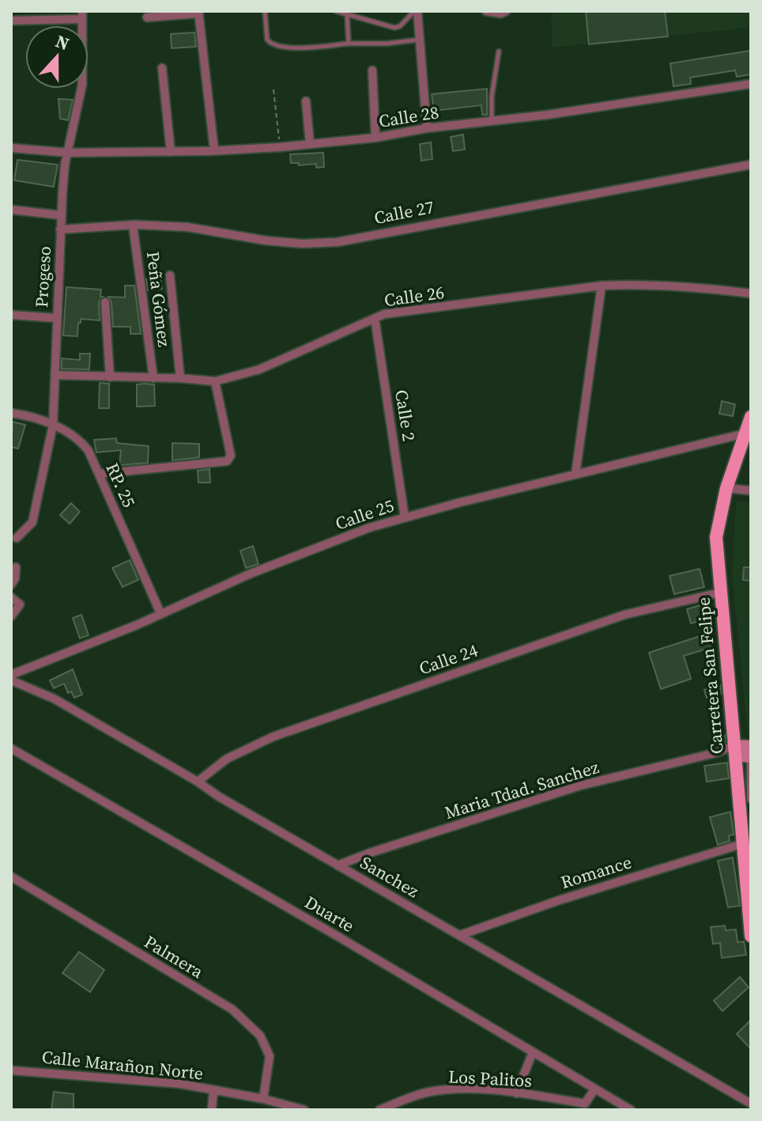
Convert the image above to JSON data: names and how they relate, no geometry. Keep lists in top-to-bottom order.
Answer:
{
  "streets": {
    "main road": ["Carretera San Felipe"],
    "street": [
      "Calle 28",
      "Calle 27",
      "Progeso",
      "Calle 26",
      "Peña Gómez",
      "Calle 2",
      "RP. 25",
      "Calle 25",
      "Calle 24",
      "Maria Tdad. Sanchez",
      "Romance",
      "Sanchez",
      "Duarte",
      "Palmera",
      "Calle Marañon Norte",
      "Los Palitos"
    ]
  },
  "crossings": [
    ["Calle 28", "Progeso"],
    ["Calle 27", "Progeso"],
    ["Calle 27", "Peña Gómez"],
    ["Progeso", "Calle 26"],
    ["Progeso", "RP. 25"],
    ["Calle 26", "Peña Gómez"],
    ["Calle 26", "Calle 2"],
    ["Calle 2", "Calle 25"],
    ["RP. 25", "Calle 25"],
    ["Calle 25", "Carretera San Felipe"],
    ["Calle 24", "Carretera San Felipe"],
    ["Calle 24", "Sanchez"],
    ["Carretera San Felipe", "Maria Tdad. Sanchez"],
    ["Carretera San Felipe", "Romance"],
    ["Maria Tdad. Sanchez", "Sanchez"],
    ["Romance", "Sanchez"],
    ["Duarte", "Los Palitos"],
    ["Palmera", "Calle Marañon Norte"]
  ],
  "north": "top"
}
